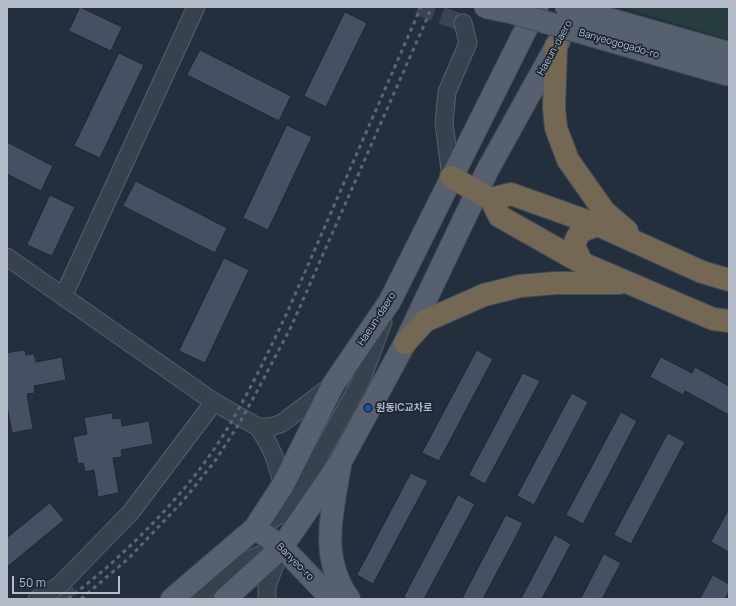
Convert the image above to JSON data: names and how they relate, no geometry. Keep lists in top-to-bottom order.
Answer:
{
  "streets": {
    "main road": ["Banyeogogado-ro", "Haeun-daero", "Banyeo-ro"]
  },
  "crossings": [
    ["Haeun-daero", "Banyeo-ro"]
  ],
  "places": ["원동IC교차로"],
  "scale_bar": "50 m"
}
